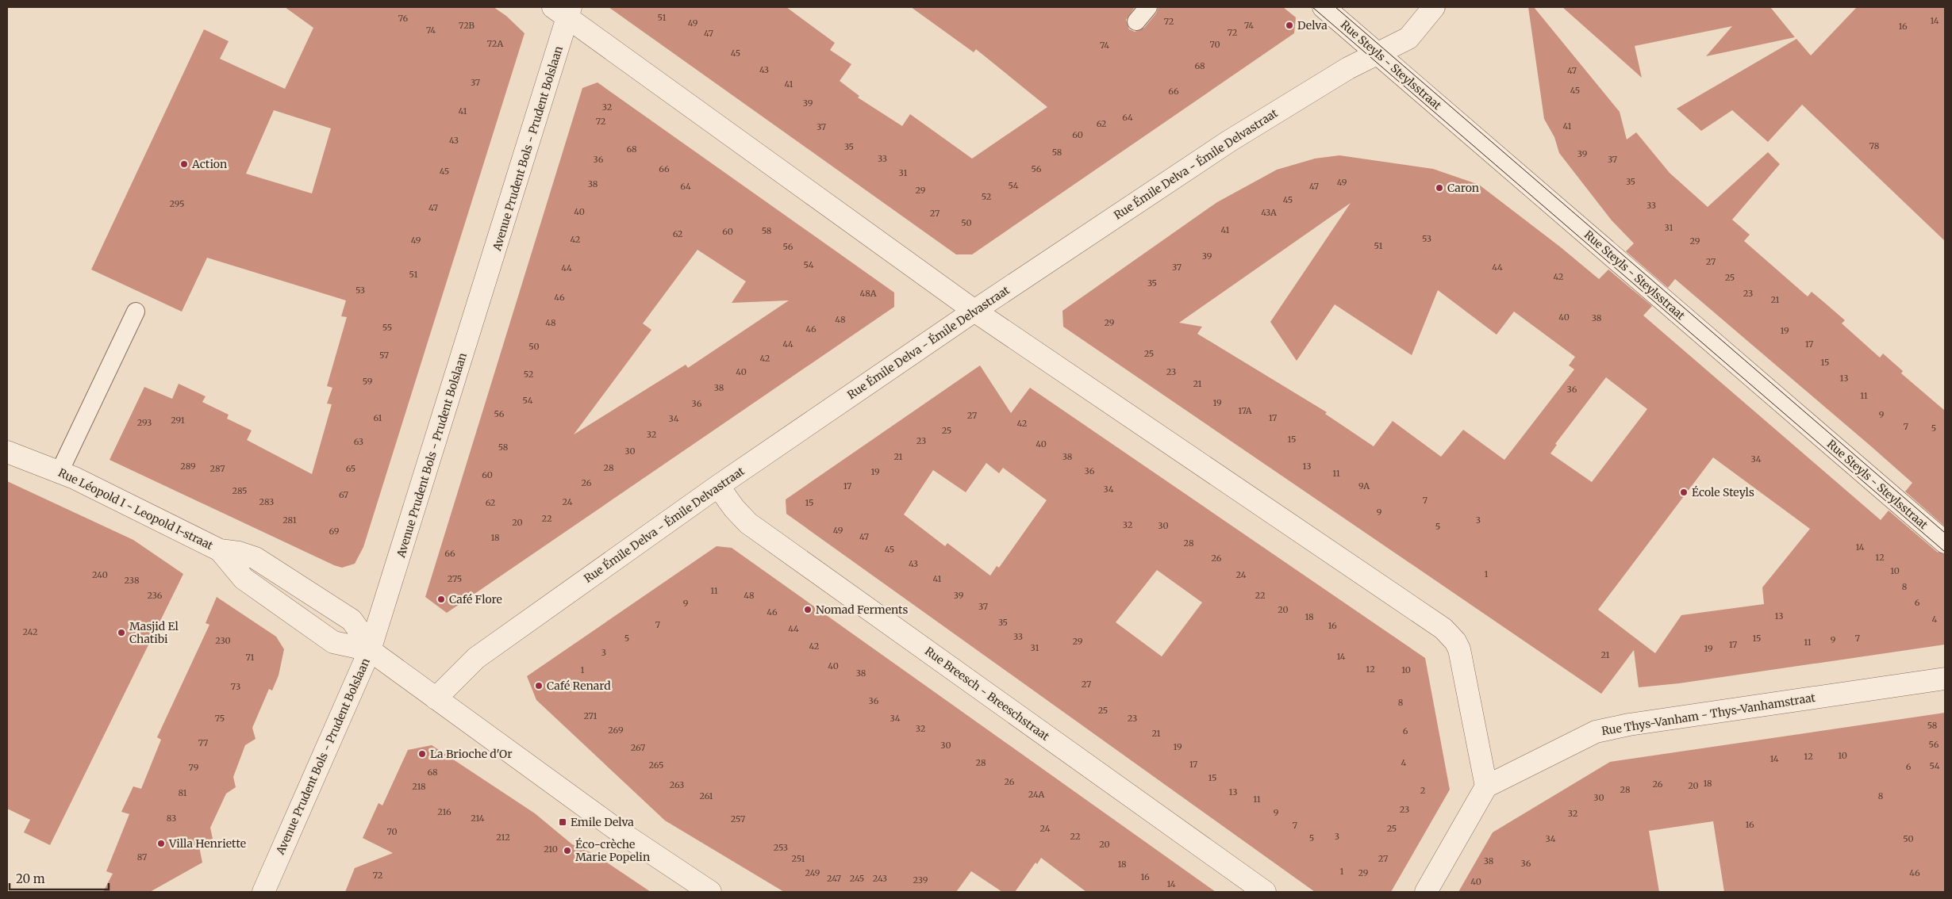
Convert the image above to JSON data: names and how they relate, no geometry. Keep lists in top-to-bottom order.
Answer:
{
  "streets": {
    "street": [
      "Rue Steyls - Steylsstraat",
      "Avenue Prudent Bols - Prudent Bolslaan",
      "Rue Émile Delva - Émile Delvastraat",
      "Rue Léopold I - Leopold I-straat",
      "Rue Breesch - Breeschstraat",
      "Rue Thys-Vanham - Thys-Vanhamstraat"
    ]
  },
  "crossings": [
    ["Rue Steyls - Steylsstraat", "Rue Émile Delva - Émile Delvastraat"],
    ["Avenue Prudent Bols - Prudent Bolslaan", "Rue Léopold I - Leopold I-straat"],
    ["Rue Émile Delva - Émile Delvastraat", "Rue Léopold I - Leopold I-straat"],
    ["Rue Émile Delva - Émile Delvastraat", "Rue Breesch - Breeschstraat"]
  ],
  "places": {
    "other": [
      "Delva",
      "Action",
      "Caron",
      "École Steyls",
      "Café Flore",
      "Nomad Ferments",
      "Masjid El Chatibi",
      "Café Renard",
      "La Brioche d'Or",
      "Villa Henriette",
      "Éco-crèche Marie Popelin"
    ],
    "transit": ["Emile Delva"]
  },
  "house_numbers": [
    "51",
    "76",
    "14",
    "72",
    "49",
    "72B",
    "74",
    "16",
    "74",
    "72",
    "47",
    "72A",
    "70",
    "74",
    "45",
    "68",
    "43",
    "47",
    "37",
    "41",
    "45",
    "66",
    "39",
    "32",
    "41",
    "64",
    "72",
    "62",
    "41",
    "37",
    "60",
    "43",
    "78",
    "35",
    "68",
    "58",
    "39",
    "33",
    "36",
    "37",
    "66",
    "56",
    "45",
    "31",
    "35",
    "49",
    "38",
    "54",
    "64",
    "47",
    "29",
    "52",
    "45",
    "295",
    "33",
    "47",
    "40",
    "43A",
    "27",
    "50",
    "31",
    "41",
    "58",
    "60",
    "62",
    "53",
    "42",
    "49",
    "29",
    "51",
    "56",
    "39",
    "27",
    "54",
    "37",
    "44",
    "44",
    "51",
    "42",
    "25",
    "35",
    "53",
    "48A",
    "23",
    "46",
    "21",
    "40",
    "38",
    "48",
    "48",
    "29",
    "55",
    "46",
    "19",
    "44",
    "17",
    "50",
    "25",
    "57",
    "42",
    "15",
    "40",
    "23",
    "52",
    "13",
    "59",
    "21",
    "38",
    "36",
    "11",
    "54",
    "19",
    "36",
    "17A",
    "56",
    "9",
    "27",
    "61",
    "17",
    "34",
    "291",
    "293",
    "42",
    "7",
    "5",
    "25",
    "32",
    "15",
    "23",
    "63",
    "40",
    "58",
    "30",
    "21",
    "38",
    "34",
    "289",
    "13",
    "28",
    "287",
    "65",
    "36",
    "19",
    "11",
    "60",
    "26",
    "17",
    "9A",
    "34",
    "285",
    "67",
    "7",
    "283",
    "24",
    "62",
    "15",
    "9",
    "22",
    "281",
    "3",
    "20",
    "32",
    "30",
    "5",
    "49",
    "69",
    "47",
    "18",
    "28",
    "14",
    "45",
    "66",
    "12",
    "26",
    "43",
    "10",
    "1",
    "240",
    "24",
    "275",
    "41",
    "238",
    "8",
    "11",
    "236",
    "48",
    "39",
    "22",
    "6",
    "9",
    "37",
    "20",
    "46",
    "13",
    "18",
    "4",
    "35",
    "7",
    "16",
    "44",
    "242",
    "33",
    "5",
    "15",
    "7",
    "9",
    "230",
    "29",
    "11",
    "17",
    "42",
    "31",
    "19",
    "3",
    "21",
    "14",
    "71",
    "40",
    "12",
    "1",
    "10",
    "38",
    "27",
    "73",
    "36",
    "8",
    "25",
    "271",
    "75",
    "34",
    "23",
    "58",
    "32",
    "269",
    "6",
    "21",
    "77",
    "56",
    "30",
    "19",
    "267",
    "10",
    "12",
    "14",
    "28",
    "4",
    "17",
    "265",
    "54",
    "6",
    "79",
    "68",
    "15",
    "26",
    "18",
    "26",
    "263",
    "20",
    "218",
    "28",
    "2",
    "13",
    "81",
    "24A",
    "261",
    "8",
    "30",
    "11",
    "23",
    "216",
    "9",
    "32",
    "83",
    "214",
    "257",
    "16",
    "7",
    "24",
    "25",
    "70",
    "22",
    "3",
    "212",
    "5",
    "34",
    "50",
    "20",
    "253",
    "210",
    "87",
    "251",
    "27",
    "38",
    "36",
    "18",
    "1",
    "249",
    "29",
    "46",
    "72",
    "16",
    "247",
    "245",
    "243",
    "239",
    "40",
    "14"
  ],
  "scale_bar": "20 m"
}
